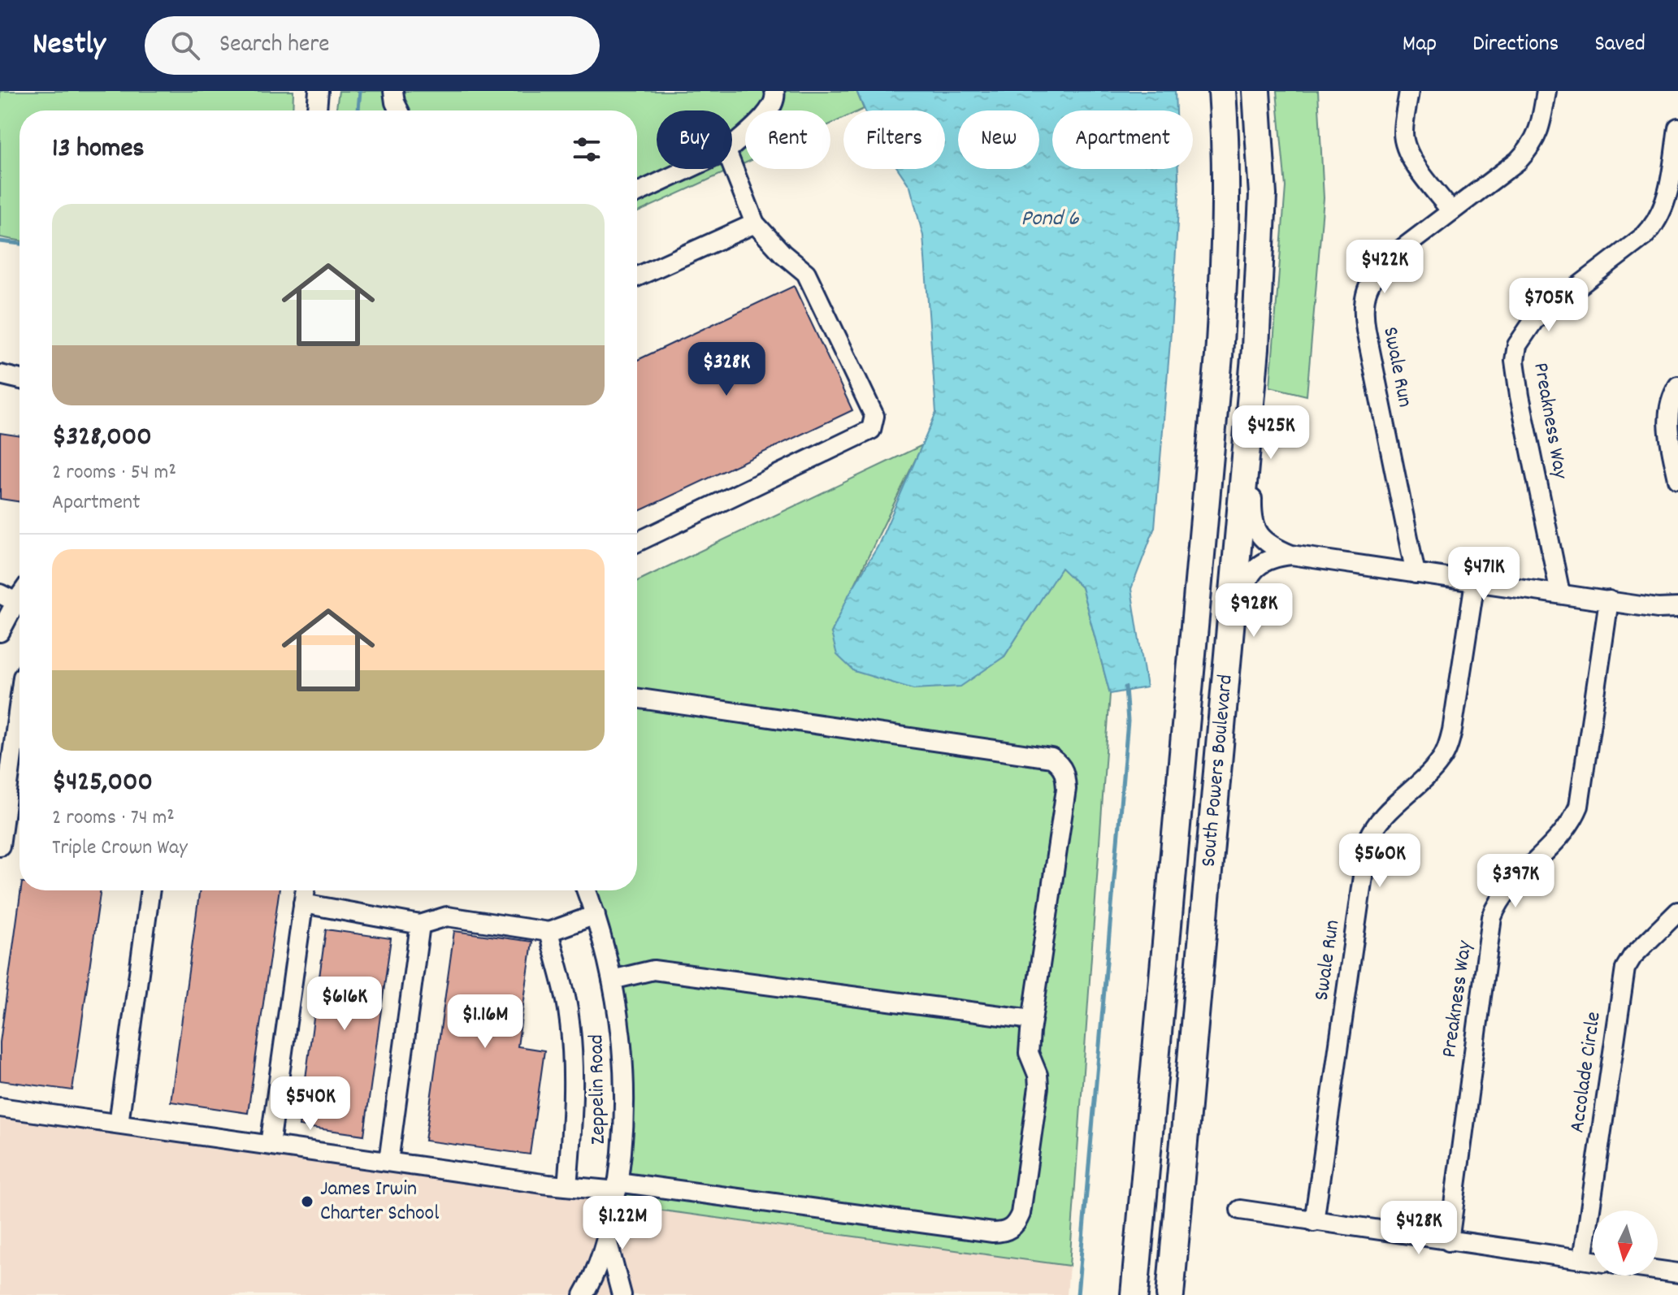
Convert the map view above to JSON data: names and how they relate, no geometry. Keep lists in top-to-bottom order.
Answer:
{
  "streets": {
    "highway": ["South Powers Boulevard"],
    "street": [
      "Swale Run",
      "Preakness Way",
      "Accolade Circle",
      "Zeppelin Road"
    ]
  },
  "water": ["Pond 6"],
  "places": ["James Irwin Charter School"],
  "north": "bottom",
  "page": {
    "header": "Nestly",
    "search": "Search here",
    "nav": ["Map", "Directions", "Saved"],
    "chip": [
      "Buy",
      "Rent",
      "Filters",
      "New",
      "Apartment"
    ],
    "heading": "13 homes",
    "list": [
      {
        "name": "$328,000",
        "note": "2 rooms · 54 m² · Apartment"
      },
      {
        "name": "$425,000",
        "note": "2 rooms · 74 m² · Triple Crown Way"
      }
    ],
    "price": [
      "$422K",
      "$705K",
      "$328K",
      "$425K",
      "$471K",
      "$928K",
      "$560K",
      "$397K",
      "$616K",
      "$1.16M",
      "$540K",
      "$1.22M",
      "$428K"
    ]
  }
}
